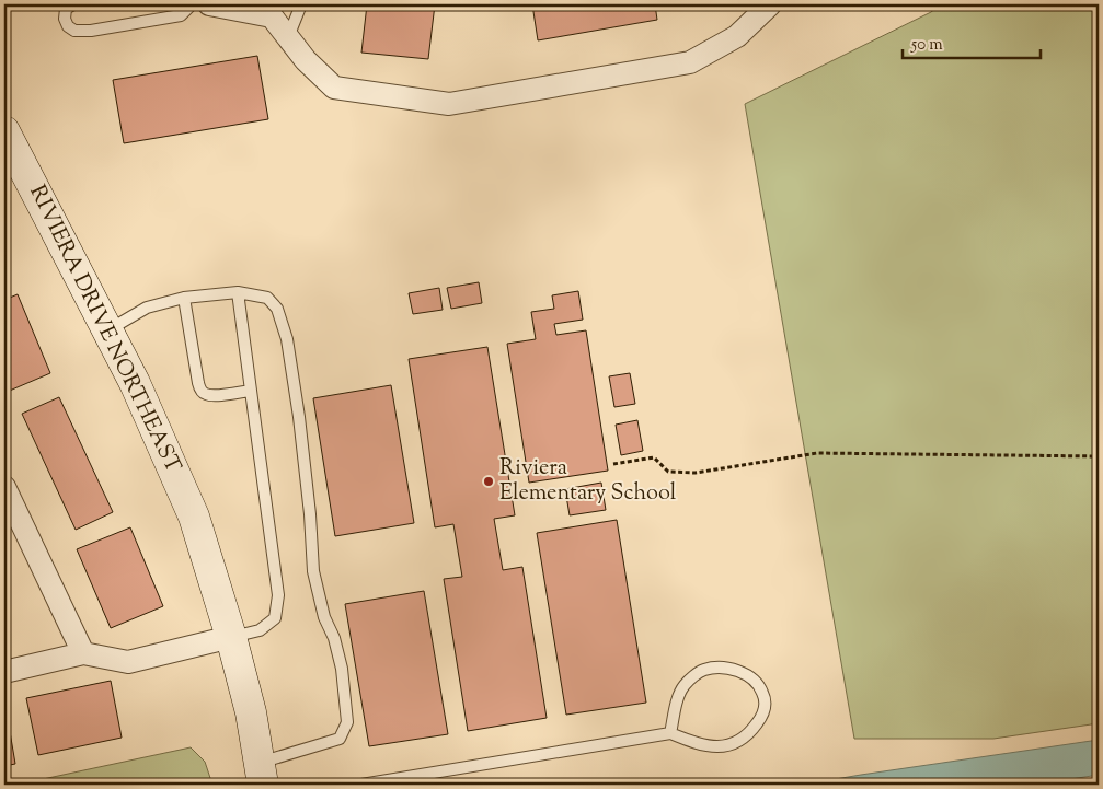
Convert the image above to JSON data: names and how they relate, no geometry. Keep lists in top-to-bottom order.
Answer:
{
  "streets": {
    "street": ["RIVIERA DRIVE NORTHEAST"]
  },
  "places": ["Riviera Elementary School"],
  "scale_bar": "50 m"
}
